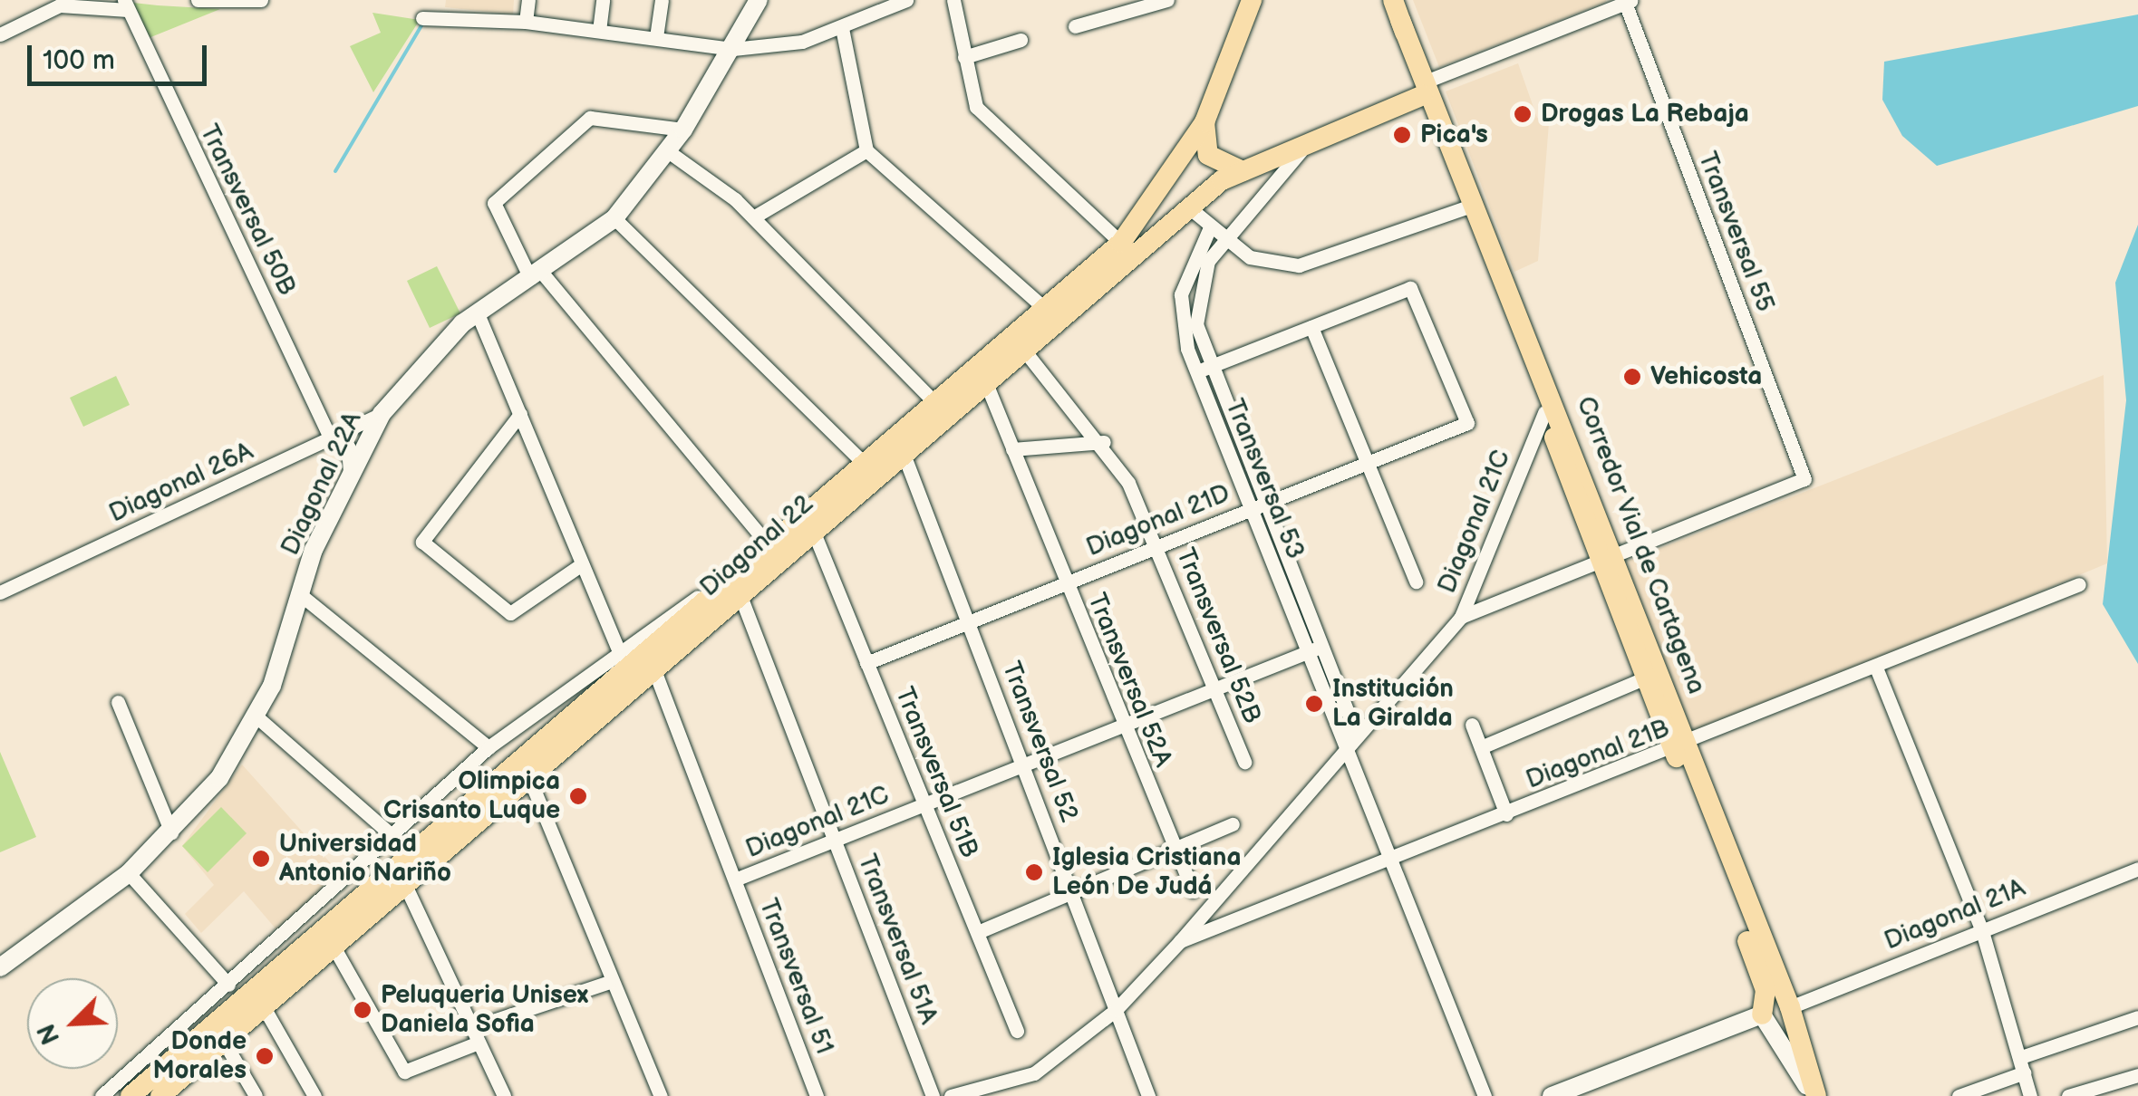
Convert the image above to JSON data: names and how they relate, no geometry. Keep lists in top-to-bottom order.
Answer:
{
  "streets": {
    "main road": ["Corredor Vial de Cartagena", "Diagonal 22"],
    "street": [
      "Transversal 50B",
      "Transversal 55",
      "Transversal 53",
      "Diagonal 26A",
      "Diagonal 22A",
      "Diagonal 21D",
      "Diagonal 21C",
      "Transversal 52B",
      "Transversal 52A",
      "Transversal 52",
      "Diagonal 21B",
      "Transversal 51B",
      "Diagonal 21A",
      "Transversal 51A",
      "Transversal 51"
    ]
  },
  "crossings": [
    ["Transversal 50B", "Diagonal 26A"],
    ["Transversal 50B", "Diagonal 22A"],
    ["Transversal 55", "Corredor Vial de Cartagena"],
    ["Transversal 55", "Diagonal 22"],
    ["Transversal 53", "Diagonal 21D"],
    ["Transversal 53", "Diagonal 21C"],
    ["Transversal 53", "Diagonal 22"],
    ["Transversal 53", "Diagonal 21B"],
    ["Diagonal 26A", "Diagonal 22A"],
    ["Diagonal 21D", "Transversal 52B"],
    ["Diagonal 21D", "Transversal 52A"],
    ["Diagonal 21D", "Transversal 52"],
    ["Diagonal 21D", "Transversal 51B"],
    ["Diagonal 21C", "Corredor Vial de Cartagena"],
    ["Diagonal 21C", "Transversal 52B"],
    ["Diagonal 21C", "Transversal 52A"],
    ["Diagonal 21C", "Transversal 52"],
    ["Diagonal 21C", "Diagonal 21B"],
    ["Diagonal 21C", "Transversal 51B"],
    ["Diagonal 21C", "Transversal 51A"],
    ["Diagonal 21C", "Transversal 51"],
    ["Corredor Vial de Cartagena", "Diagonal 22"],
    ["Corredor Vial de Cartagena", "Diagonal 21B"],
    ["Corredor Vial de Cartagena", "Diagonal 21A"],
    ["Diagonal 22", "Transversal 52B"],
    ["Diagonal 22", "Transversal 52A"],
    ["Diagonal 22", "Transversal 52"],
    ["Diagonal 22", "Transversal 51B"],
    ["Diagonal 22", "Transversal 51A"],
    ["Diagonal 22", "Transversal 51"]
  ],
  "places": [
    "Drogas La Rebaja",
    "Pica's",
    "Vehicosta",
    "Institución La Giralda",
    "Olimpica Crisanto Luque",
    "Universidad Antonio Nariño",
    "Iglesia Cristiana León De Judá",
    "Peluqueria Unisex Daniela Sofia",
    "Donde Morales"
  ],
  "scale_bar": "100 m",
  "north": "bottom left"
}
